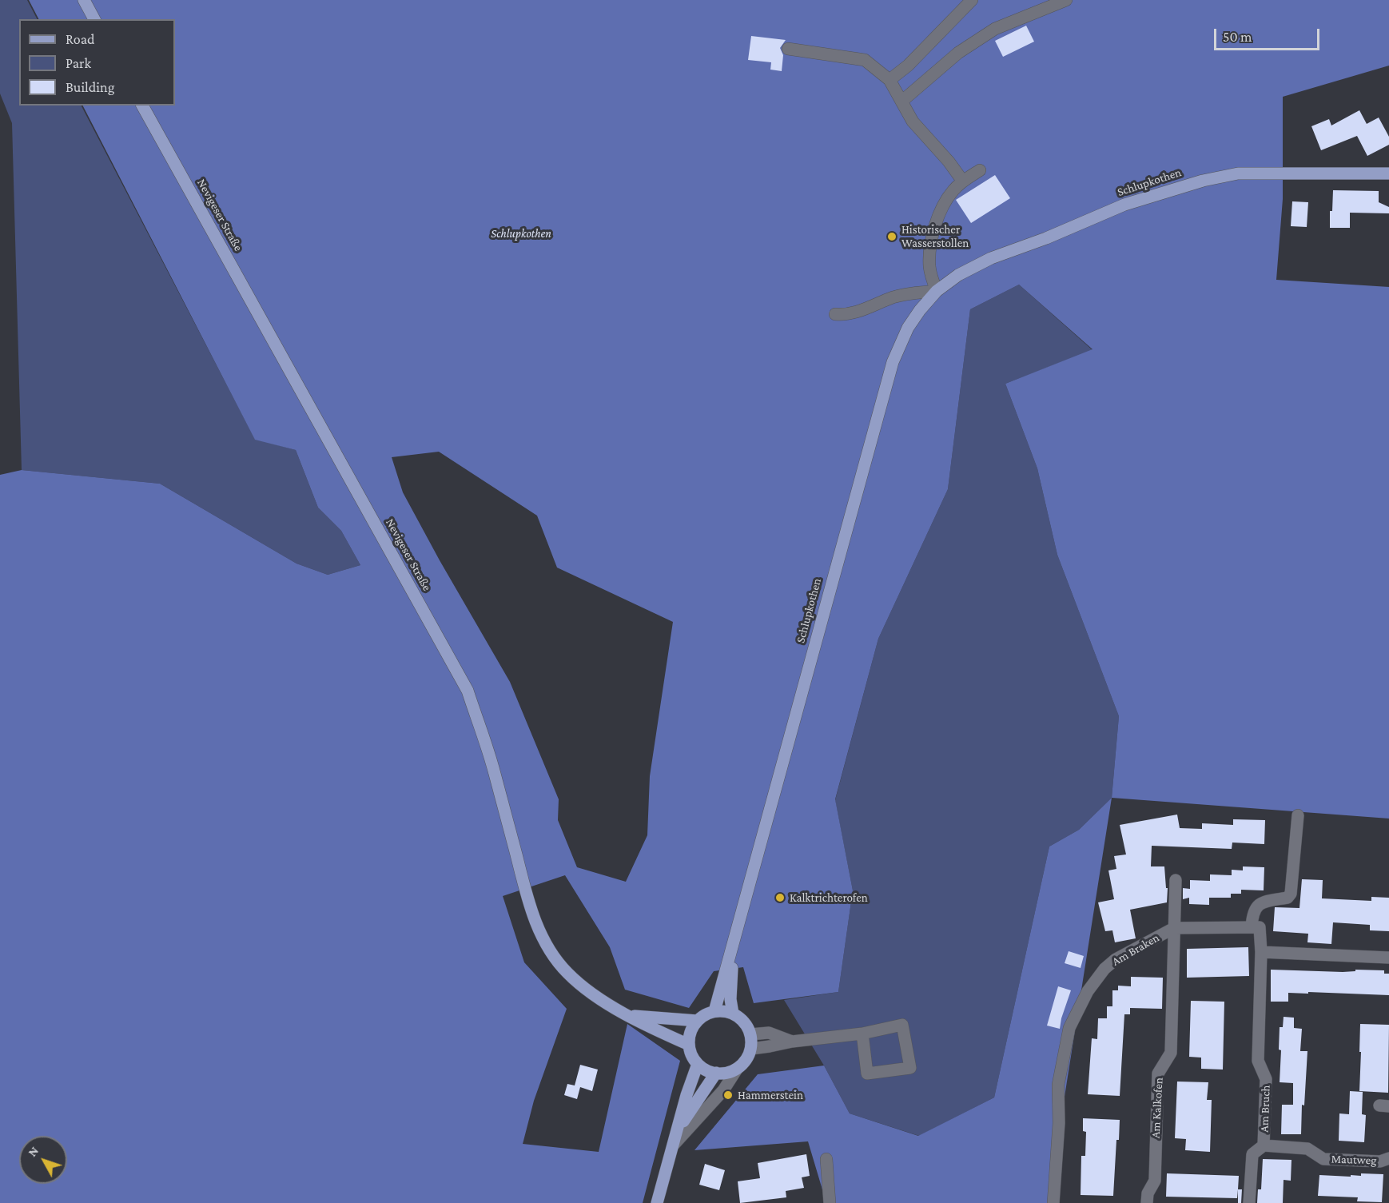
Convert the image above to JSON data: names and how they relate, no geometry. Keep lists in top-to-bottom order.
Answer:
{
  "streets": {
    "main road": ["Schlupkothen", "Nevigeser Straße"],
    "street": [
      "Am Braken",
      "Am Kalkofen",
      "Am Bruch",
      "Mautweg"
    ]
  },
  "crossings": [
    ["Schlupkothen", "Nevigeser Straße"],
    ["Am Braken", "Am Kalkofen"],
    ["Am Bruch", "Mautweg"]
  ],
  "parks": ["Schlupkothen"],
  "places": ["Historischer Wasserstollen", "Kalktrichterofen", "Hammerstein"],
  "legend": ["Road", "Park", "Building"],
  "scale_bar": "50 m",
  "north": "top left"
}
